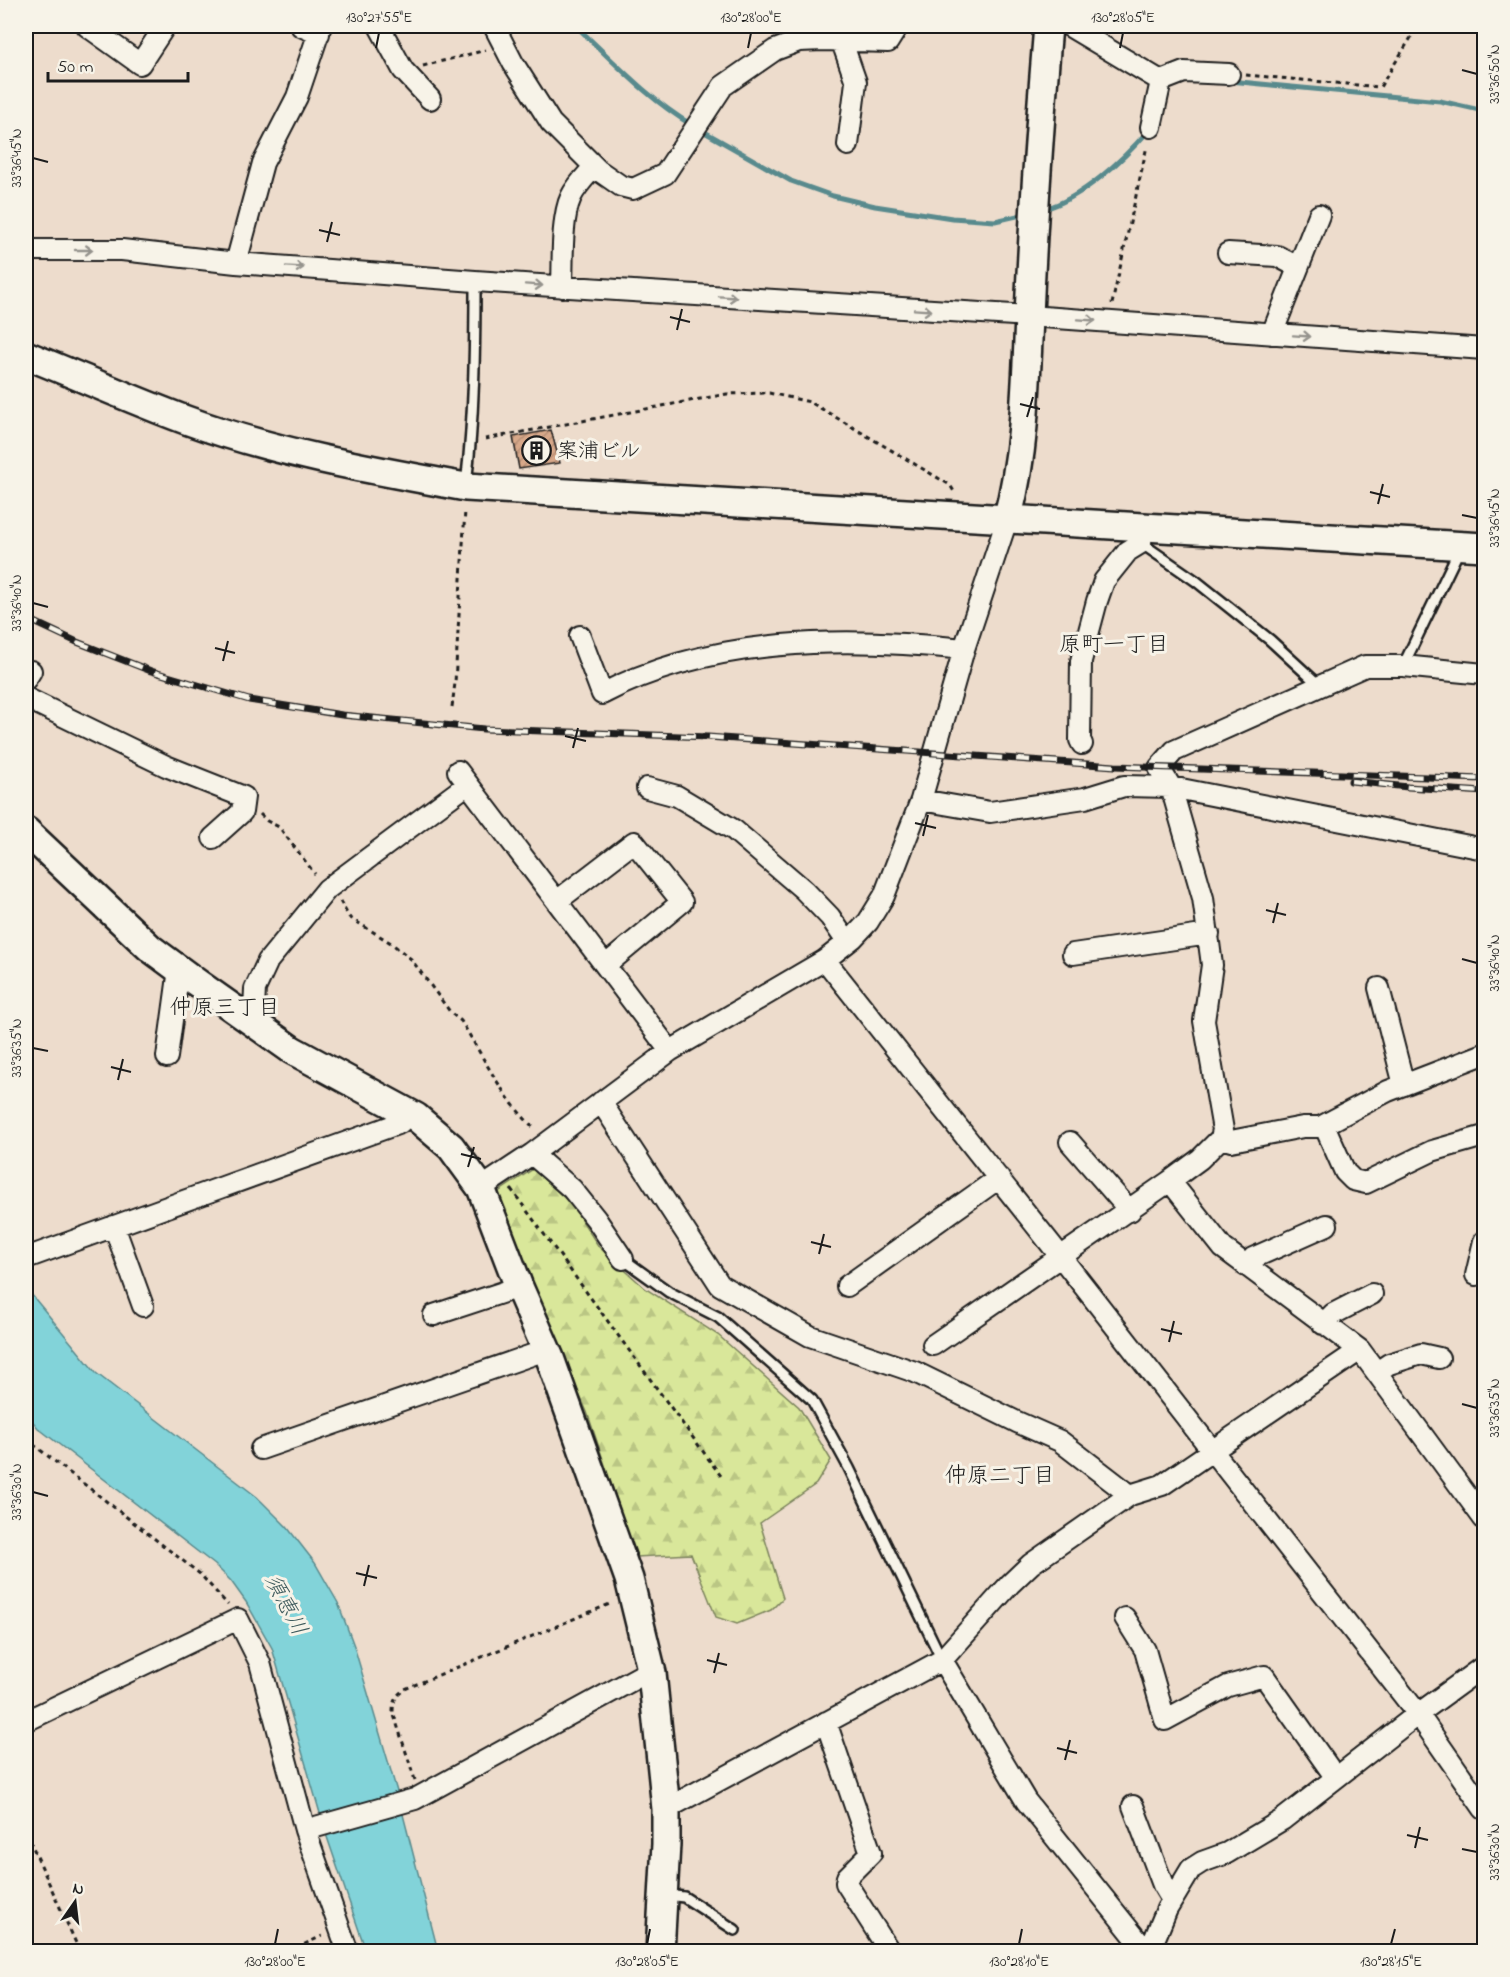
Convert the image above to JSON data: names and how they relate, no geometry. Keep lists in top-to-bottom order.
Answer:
{
  "districts": ["原町一丁目", "仲原三丁目", "仲原二丁目"],
  "water": ["須恵川"],
  "places": {
    "building": ["案浦ビル"]
  },
  "scale_bar": "50 m",
  "north": "top",
  "coordinates": [
    "130°27'55\"E",
    "130°28'00\"E",
    "130°28'05\"E",
    "33°36'50\"N",
    "33°36'45\"N",
    "33°36'40\"N",
    "33°36'35\"N",
    "33°36'30\"N",
    "130°28'10\"E",
    "130°28'15\"E"
  ]
}
